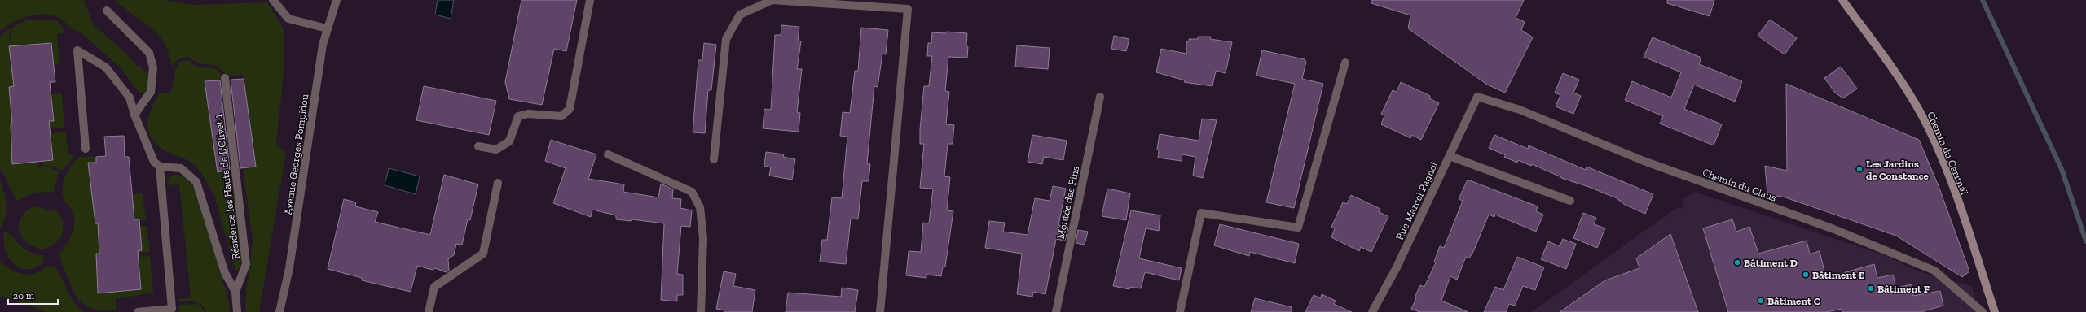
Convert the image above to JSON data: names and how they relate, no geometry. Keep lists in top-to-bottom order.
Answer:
{
  "streets": {
    "main road": ["Chemin du Carimaï"],
    "street": [
      "Avenue Georges Pompidou",
      "Chemin du Claus",
      "Résidence les Hauts de L'Olivet 1",
      "Rue Marcel Pagnol",
      "Montée des Pins"
    ]
  },
  "crossings": [
    ["Chemin du Claus", "Rue Marcel Pagnol"]
  ],
  "places": [
    "Les Jardins de Constance",
    "Bâtiment D",
    "Bâtiment E",
    "Bâtiment F",
    "Bâtiment C"
  ],
  "scale_bar": "20 m"
}
